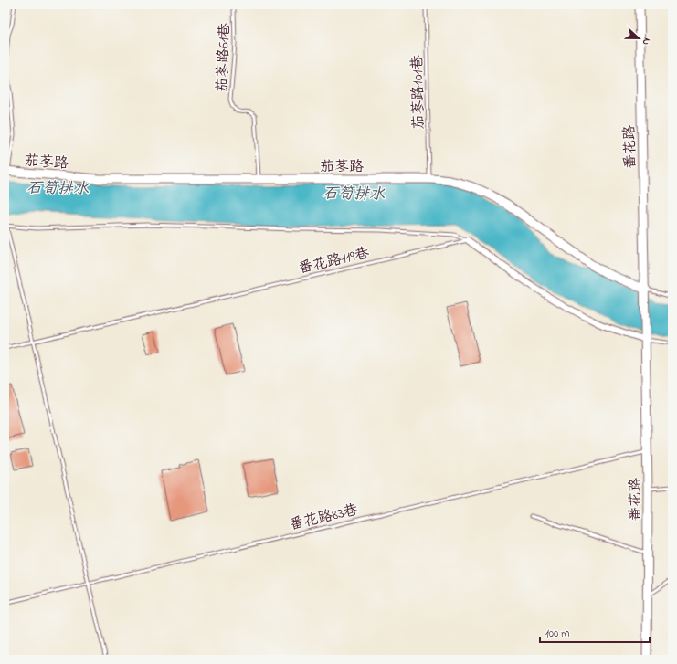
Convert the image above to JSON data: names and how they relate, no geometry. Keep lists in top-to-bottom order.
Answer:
{
  "streets": {
    "street": ["番花路", "茄苳路"],
    "lane": [
      "茄苳路61巷",
      "茄苳路101巷",
      "番花路119巷",
      "番花路83巷"
    ]
  },
  "crossings": [
    ["茄苳路61巷", "茄苳路"],
    ["茄苳路101巷", "茄苳路"],
    ["番花路", "茄苳路"],
    ["番花路", "番花路83巷"]
  ],
  "water": ["石筍排水"],
  "scale_bar": "100 m",
  "north": "right"
}
